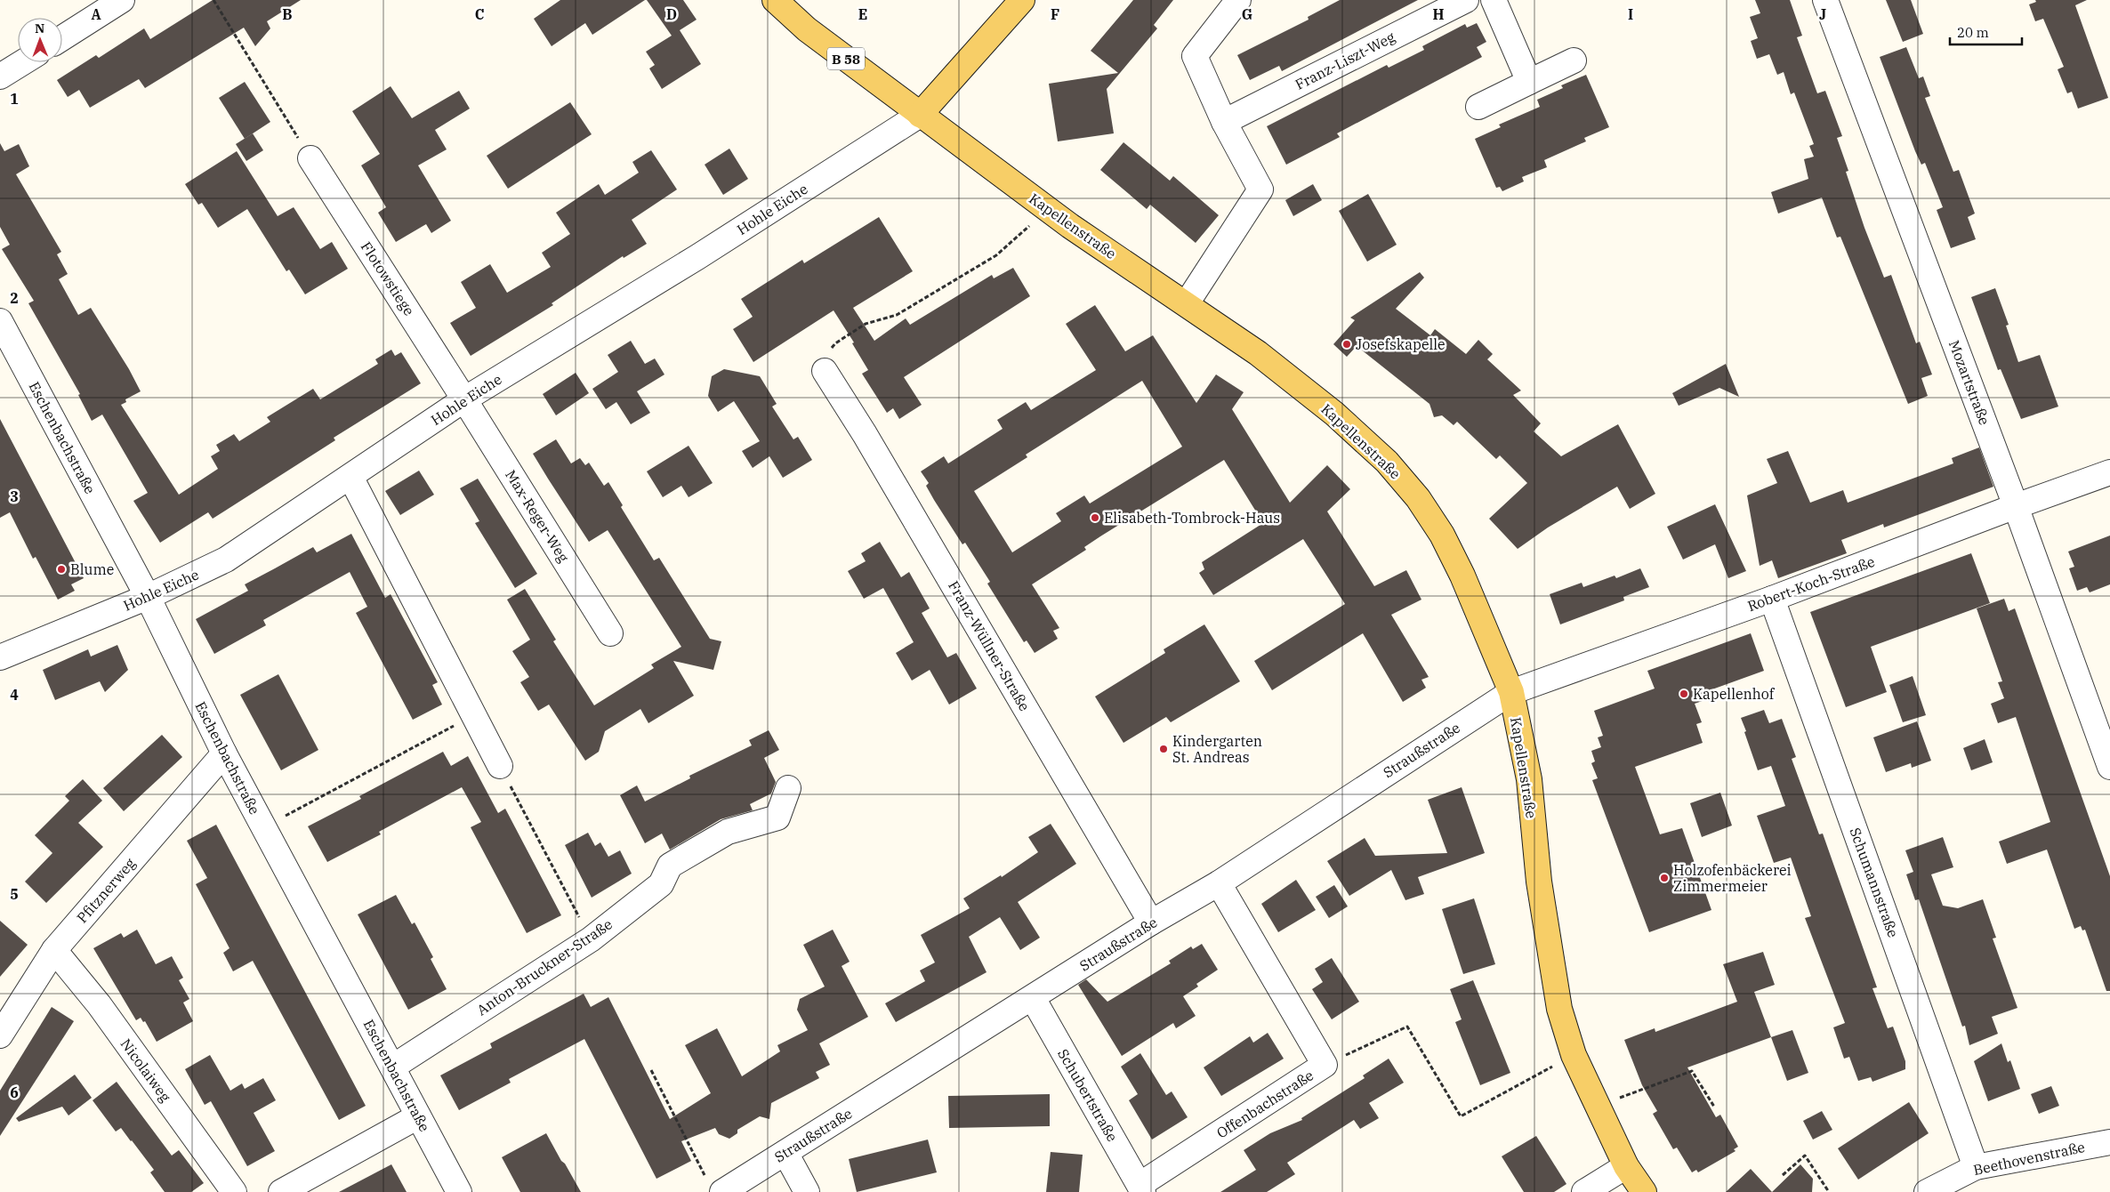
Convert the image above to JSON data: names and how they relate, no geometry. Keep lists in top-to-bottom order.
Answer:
{
  "streets": {
    "main road": ["B 58", "Kapellenstraße"],
    "street": [
      "Franz-Liszt-Weg",
      "Hohle Eiche",
      "Flotowstiege",
      "Mozartstraße",
      "Eschenbachstraße",
      "Max-Reger-Weg",
      "Robert-Koch-Straße",
      "Franz-Wüllner-Straße",
      "Straußstraße",
      "Schumannstraße",
      "Pfitznerweg",
      "Anton-Bruckner-Straße",
      "Nicolaiweg",
      "Schubertstraße",
      "Offenbachstraße",
      "Beethovenstraße"
    ]
  },
  "crossings": [
    ["Hohle Eiche", "Kapellenstraße"],
    ["Hohle Eiche", "Flotowstiege"],
    ["Hohle Eiche", "Eschenbachstraße"],
    ["Hohle Eiche", "Max-Reger-Weg"],
    ["Kapellenstraße", "Robert-Koch-Straße"],
    ["Kapellenstraße", "Straußstraße"],
    ["Flotowstiege", "Max-Reger-Weg"],
    ["Mozartstraße", "Robert-Koch-Straße"],
    ["Eschenbachstraße", "Pfitznerweg"],
    ["Eschenbachstraße", "Anton-Bruckner-Straße"],
    ["Robert-Koch-Straße", "Straußstraße"],
    ["Robert-Koch-Straße", "Schumannstraße"],
    ["Franz-Wüllner-Straße", "Straußstraße"],
    ["Straußstraße", "Schubertstraße"],
    ["Straußstraße", "Offenbachstraße"],
    ["Schumannstraße", "Beethovenstraße"],
    ["Pfitznerweg", "Nicolaiweg"],
    ["Schubertstraße", "Offenbachstraße"]
  ],
  "places": [
    "Josefskapelle",
    "Elisabeth-Tombrock-Haus",
    "Blume",
    "Kapellenhof",
    "Kindergarten St. Andreas",
    "Holzofenbäckerei Zimmermeier"
  ],
  "scale_bar": "20 m",
  "north": "top",
  "grid": {
    "columns": [
      "A",
      "B",
      "C",
      "D",
      "E",
      "F",
      "G",
      "H",
      "I",
      "J"
    ],
    "rows": [
      "1",
      "2",
      "3",
      "4",
      "5",
      "6"
    ]
  }
}
